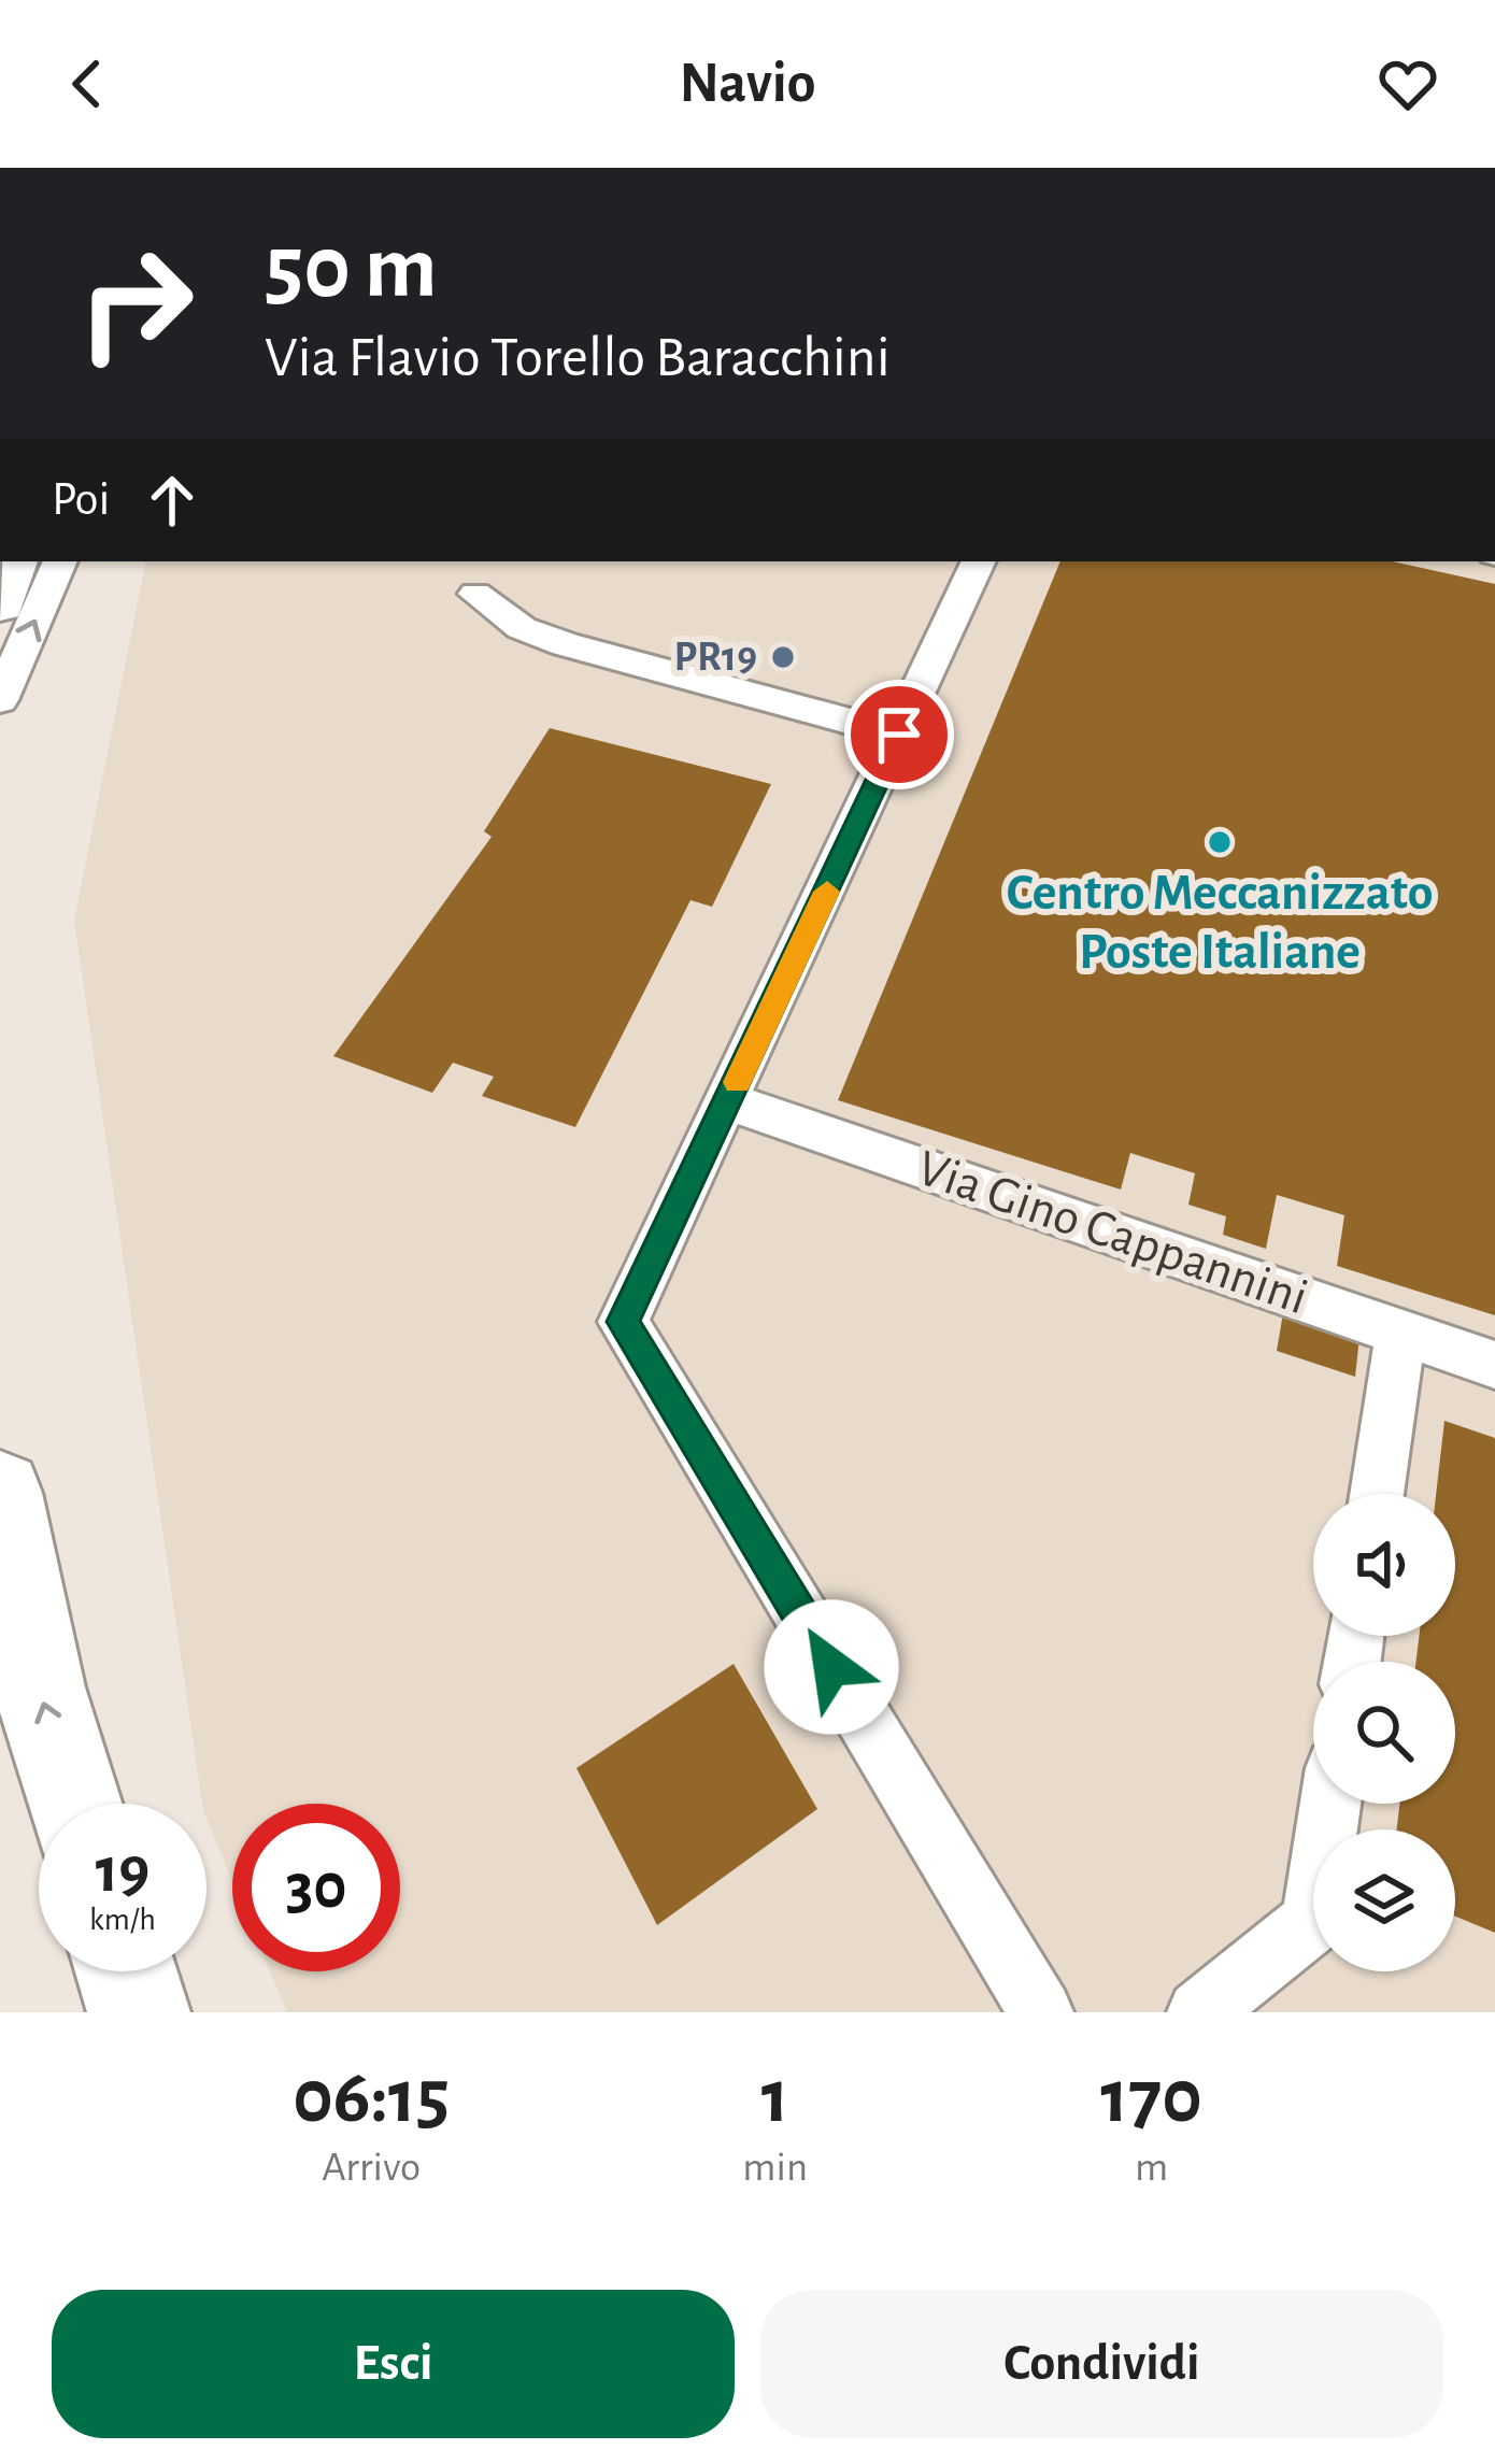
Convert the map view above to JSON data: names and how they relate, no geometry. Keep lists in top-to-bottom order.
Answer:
{
  "streets": {
    "street": ["Via Gino Cappannini"]
  },
  "places": ["PR19", "Centro Meccanizzato Poste Italiane"],
  "page": {
    "header": "Navio",
    "turn": ["50 m", "Via Flavio Torello Baracchini"],
    "then": "Poi",
    "speed": "19 km/h",
    "limit": "30",
    "eta": [
      "06:15",
      "Arrivo",
      "1",
      "min",
      "170",
      "m"
    ],
    "buttons": ["Esci", "Condividi"]
  }
}
